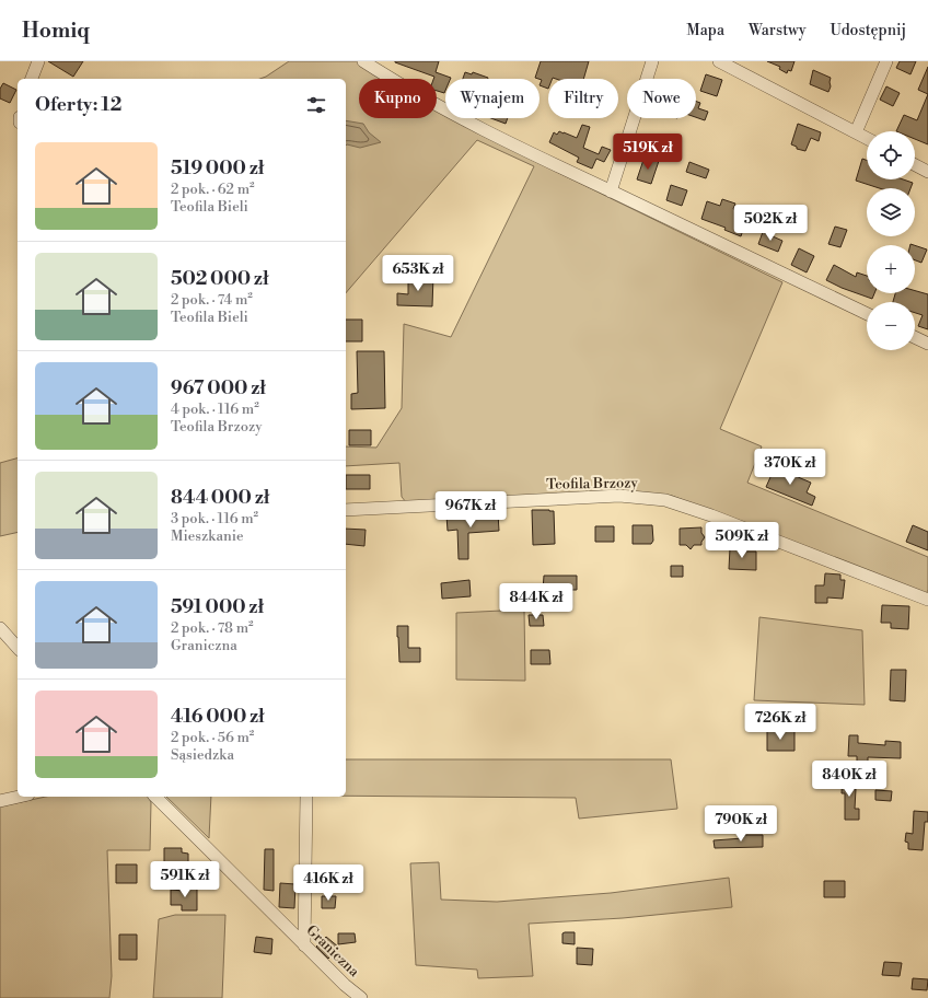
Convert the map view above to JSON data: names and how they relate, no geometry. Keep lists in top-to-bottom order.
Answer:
{
  "streets": {
    "street": ["Teofila Brzozy", "Graniczna"]
  },
  "page": {
    "header": "Homiq",
    "nav": ["Mapa", "Warstwy", "Udostępnij"],
    "chip": [
      "Kupno",
      "Wynajem",
      "Filtry",
      "Nowe"
    ],
    "heading": "Oferty: 12",
    "map_buttons": ["+", "−"],
    "list": [
      {
        "name": "519 000 zł",
        "note": "2 pok. · 62 m² · Teofila Bieli"
      },
      {
        "name": "502 000 zł",
        "note": "2 pok. · 74 m² · Teofila Bieli"
      },
      {
        "name": "967 000 zł",
        "note": "4 pok. · 116 m² · Teofila Brzozy"
      },
      {
        "name": "844 000 zł",
        "note": "3 pok. · 116 m² · Mieszkanie"
      },
      {
        "name": "591 000 zł",
        "note": "2 pok. · 78 m² · Graniczna"
      },
      {
        "name": "416 000 zł",
        "note": "2 pok. · 56 m² · Sąsiedzka"
      }
    ],
    "price": [
      "519K zł",
      "502K zł",
      "653K zł",
      "370K zł",
      "967K zł",
      "509K zł",
      "844K zł",
      "726K zł",
      "840K zł",
      "790K zł",
      "591K zł",
      "416K zł"
    ]
  }
}
